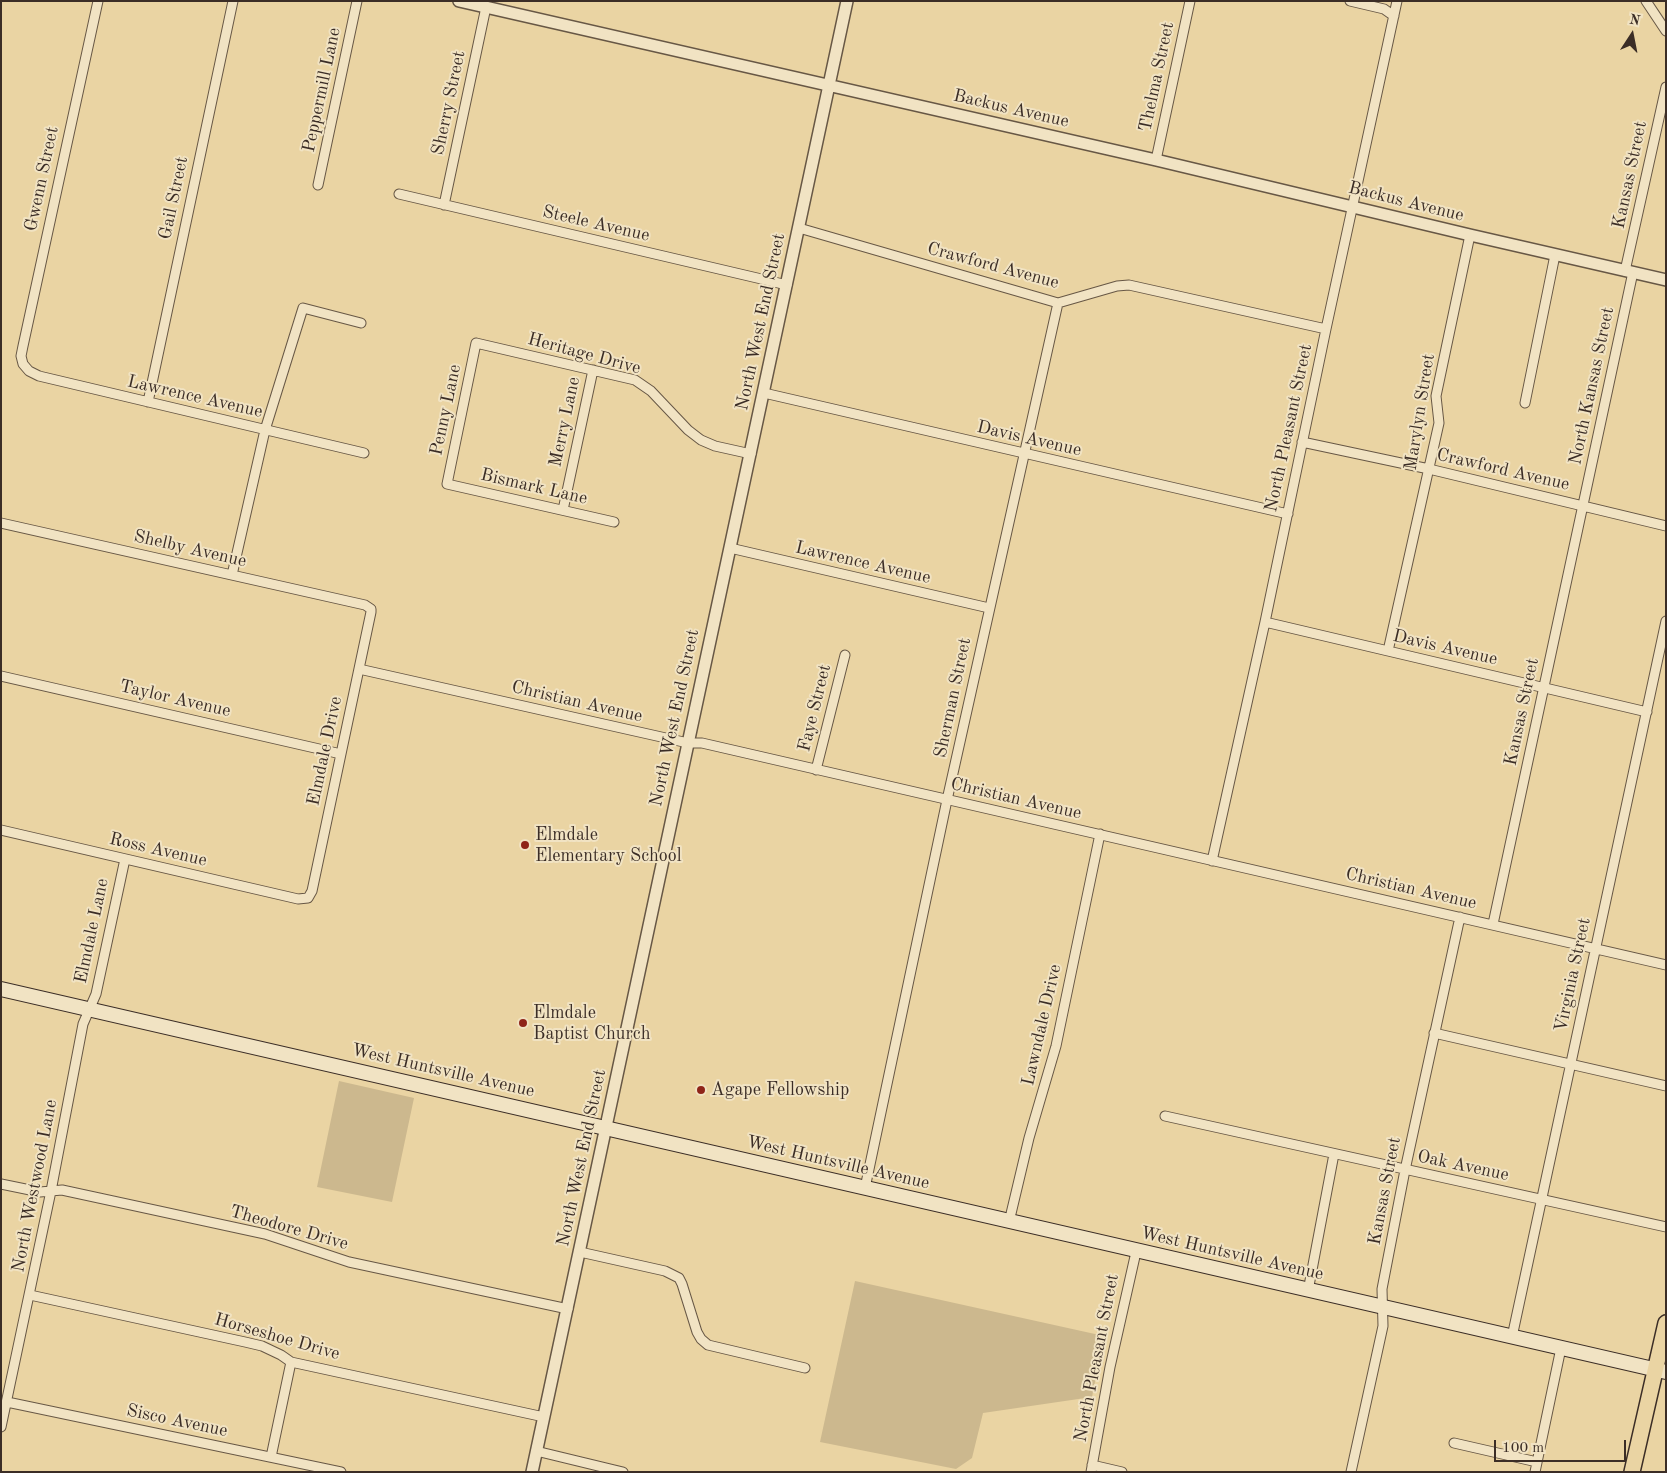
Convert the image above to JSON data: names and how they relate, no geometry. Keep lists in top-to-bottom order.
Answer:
{
  "streets": {
    "main road": ["West Huntsville Avenue"],
    "street": [
      "Thelma Street",
      "Peppermill Lane",
      "Sherry Street",
      "Backus Avenue",
      "Kansas Street",
      "Gwenn Street",
      "Gail Street",
      "Steele Avenue",
      "Crawford Avenue",
      "North West End Street",
      "Heritage Drive",
      "North Kansas Street",
      "Lawrence Avenue",
      "Penny Lane",
      "Marylyn Street",
      "Merry Lane",
      "North Pleasant Street",
      "Davis Avenue",
      "Bismark Lane",
      "Shelby Avenue",
      "Sherman Street",
      "Taylor Avenue",
      "Christian Avenue",
      "Faye Street",
      "Elmdale Drive",
      "Ross Avenue",
      "Elmdale Lane",
      "Virginia Street",
      "Lawndale Drive",
      "Oak Avenue",
      "North Westwood Lane",
      "Theodore Drive",
      "Horseshoe Drive",
      "Sisco Avenue"
    ]
  },
  "crossings": [
    ["Thelma Street", "Backus Avenue"],
    ["Sherry Street", "Backus Avenue"],
    ["Sherry Street", "Steele Avenue"],
    ["Backus Avenue", "Kansas Street"],
    ["Backus Avenue", "North West End Street"],
    ["Backus Avenue", "North Kansas Street"],
    ["Backus Avenue", "Marylyn Street"],
    ["Backus Avenue", "North Pleasant Street"],
    ["Kansas Street", "Crawford Avenue"],
    ["Kansas Street", "North Kansas Street"],
    ["Kansas Street", "Davis Avenue"],
    ["Kansas Street", "Christian Avenue"],
    ["Kansas Street", "West Huntsville Avenue"],
    ["Kansas Street", "Oak Avenue"],
    ["Gwenn Street", "Lawrence Avenue"],
    ["Gail Street", "Lawrence Avenue"],
    ["Steele Avenue", "North West End Street"],
    ["Crawford Avenue", "North West End Street"],
    ["Crawford Avenue", "North Kansas Street"],
    ["Crawford Avenue", "Marylyn Street"],
    ["Crawford Avenue", "North Pleasant Street"],
    ["Crawford Avenue", "Sherman Street"],
    ["North West End Street", "Heritage Drive"],
    ["North West End Street", "Lawrence Avenue"],
    ["North West End Street", "Davis Avenue"],
    ["North West End Street", "Christian Avenue"],
    ["North West End Street", "West Huntsville Avenue"],
    ["North West End Street", "Theodore Drive"],
    ["North West End Street", "Horseshoe Drive"],
    ["Heritage Drive", "Penny Lane"],
    ["Heritage Drive", "Merry Lane"],
    ["Lawrence Avenue", "Sherman Street"],
    ["Penny Lane", "Bismark Lane"],
    ["Marylyn Street", "Davis Avenue"],
    ["Merry Lane", "Bismark Lane"],
    ["North Pleasant Street", "Davis Avenue"],
    ["North Pleasant Street", "Christian Avenue"],
    ["North Pleasant Street", "West Huntsville Avenue"],
    ["Davis Avenue", "Sherman Street"],
    ["Davis Avenue", "Virginia Street"],
    ["Shelby Avenue", "Elmdale Drive"],
    ["Sherman Street", "Christian Avenue"],
    ["Sherman Street", "West Huntsville Avenue"],
    ["Taylor Avenue", "Elmdale Drive"],
    ["Christian Avenue", "Faye Street"],
    ["Christian Avenue", "Elmdale Drive"],
    ["Christian Avenue", "Virginia Street"],
    ["Christian Avenue", "Lawndale Drive"],
    ["Elmdale Drive", "Ross Avenue"],
    ["Ross Avenue", "Elmdale Lane"],
    ["Elmdale Lane", "West Huntsville Avenue"],
    ["Elmdale Lane", "North Westwood Lane"],
    ["Virginia Street", "West Huntsville Avenue"],
    ["Virginia Street", "Oak Avenue"],
    ["Lawndale Drive", "West Huntsville Avenue"],
    ["West Huntsville Avenue", "North Westwood Lane"],
    ["North Westwood Lane", "Theodore Drive"],
    ["North Westwood Lane", "Horseshoe Drive"],
    ["North Westwood Lane", "Sisco Avenue"]
  ],
  "places": ["Elmdale Elementary School", "Elmdale Baptist Church", "Agape Fellowship"],
  "scale_bar": "100 m",
  "north": "top"
}
